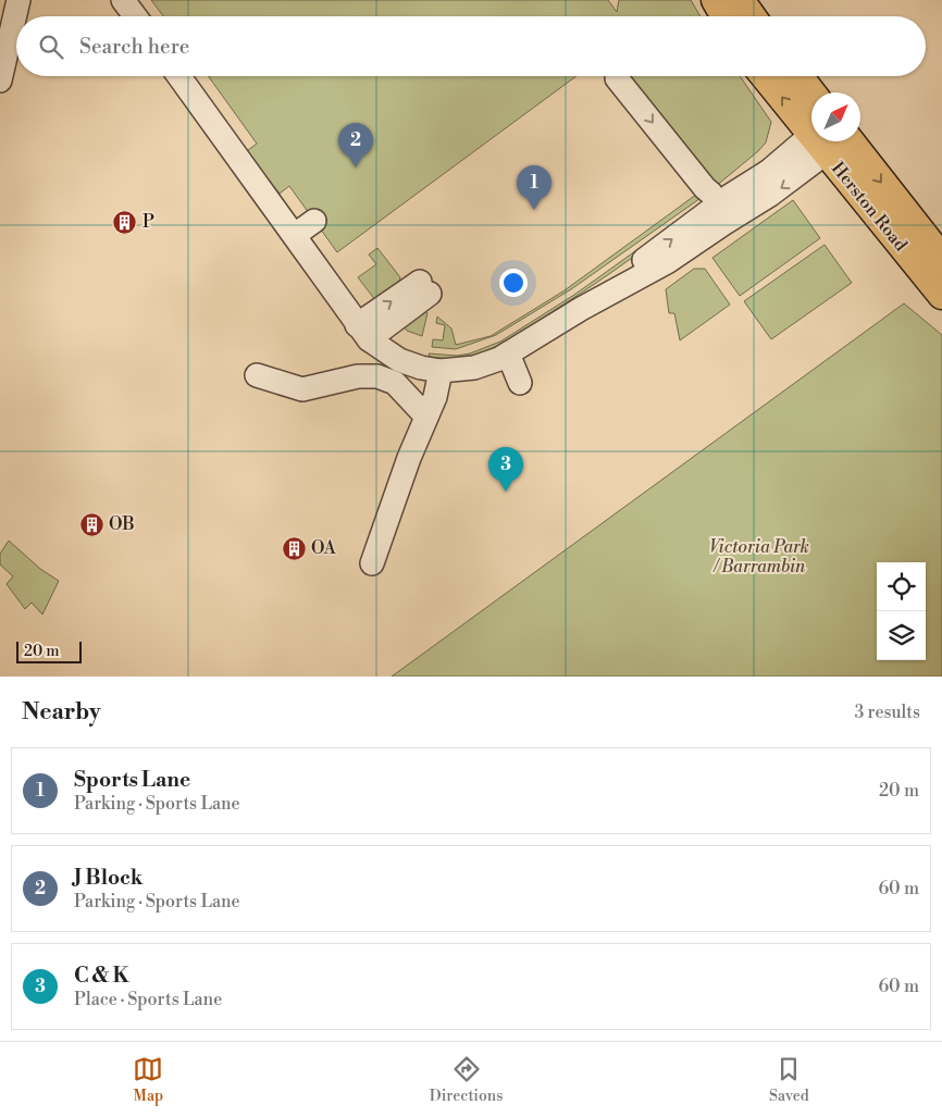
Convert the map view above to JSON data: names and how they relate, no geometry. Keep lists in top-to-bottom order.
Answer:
{
  "streets": {
    "main road": ["Herston Road"]
  },
  "parks": ["Victoria Park / Barrambin"],
  "places": {
    "building": ["P", "OB", "OA"]
  },
  "scale_bar": "20 m",
  "north": "top right",
  "page": {
    "search": "Search here",
    "pins": ["2", "1", "3"],
    "scale": "20 m",
    "heading": ["Nearby", "3 results"],
    "list": [
      {
        "mark": "1",
        "name": "Sports Lane",
        "note": "Parking · Sports Lane",
        "value": "20 m"
      },
      {
        "mark": "2",
        "name": "J Block",
        "note": "Parking · Sports Lane",
        "value": "60 m"
      },
      {
        "mark": "3",
        "name": "C & K",
        "note": "Place · Sports Lane",
        "value": "60 m"
      }
    ],
    "nav": ["Map", "Directions", "Saved"]
  }
}
